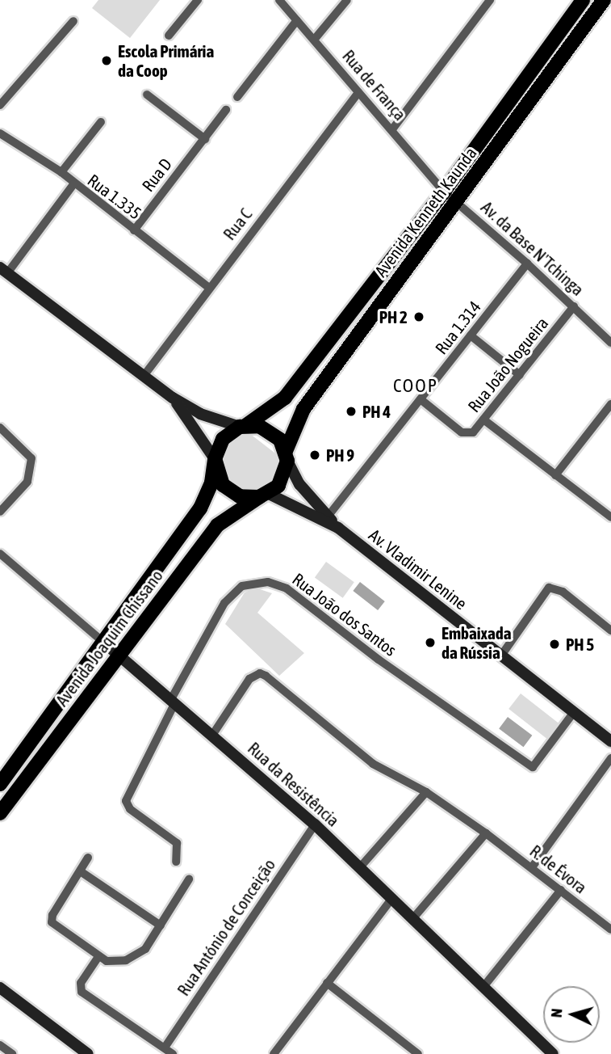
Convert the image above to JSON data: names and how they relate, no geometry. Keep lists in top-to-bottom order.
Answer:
{
  "streets": {
    "main road": [
      "Avenida Kenneth Kaunda",
      "Av. Vladimir Lenine",
      "Avenida Joaquim Chissano",
      "Rua da Resistência"
    ],
    "street": [
      "Rua de França",
      "Rua D",
      "Rua 1.335",
      "Rua C",
      "Av. da Base N'Tchinga",
      "Rua 1.314",
      "Rua João Nogueira",
      "Rua João dos Santos",
      "R. de Évora",
      "Rua António de Conceição"
    ]
  },
  "crossings": [
    ["Rua de França", "Avenida Kenneth Kaunda"],
    ["Rua de França", "Rua C"],
    ["Rua de França", "Av. da Base N'Tchinga"],
    ["Rua D", "Rua 1.335"],
    ["Rua 1.335", "Rua C"],
    ["Avenida Kenneth Kaunda", "Av. da Base N'Tchinga"],
    ["Avenida Kenneth Kaunda", "Av. Vladimir Lenine"],
    ["Avenida Kenneth Kaunda", "Avenida Joaquim Chissano"],
    ["Av. da Base N'Tchinga", "Rua 1.314"],
    ["Av. da Base N'Tchinga", "Rua João Nogueira"],
    ["Rua 1.314", "Rua João Nogueira"],
    ["Rua 1.314", "Av. Vladimir Lenine"],
    ["Av. Vladimir Lenine", "Rua João dos Santos"],
    ["Av. Vladimir Lenine", "Avenida Joaquim Chissano"],
    ["Rua João dos Santos", "Rua da Resistência"],
    ["Avenida Joaquim Chissano", "Rua da Resistência"],
    ["Rua da Resistência", "R. de Évora"],
    ["Rua da Resistência", "Rua António de Conceição"]
  ],
  "districts": ["COOP"],
  "places": [
    "Escola Primária da Coop",
    "PH 2",
    "PH 4",
    "PH 9",
    "Embaixada da Rússia",
    "PH 5"
  ],
  "north": "left"
}
